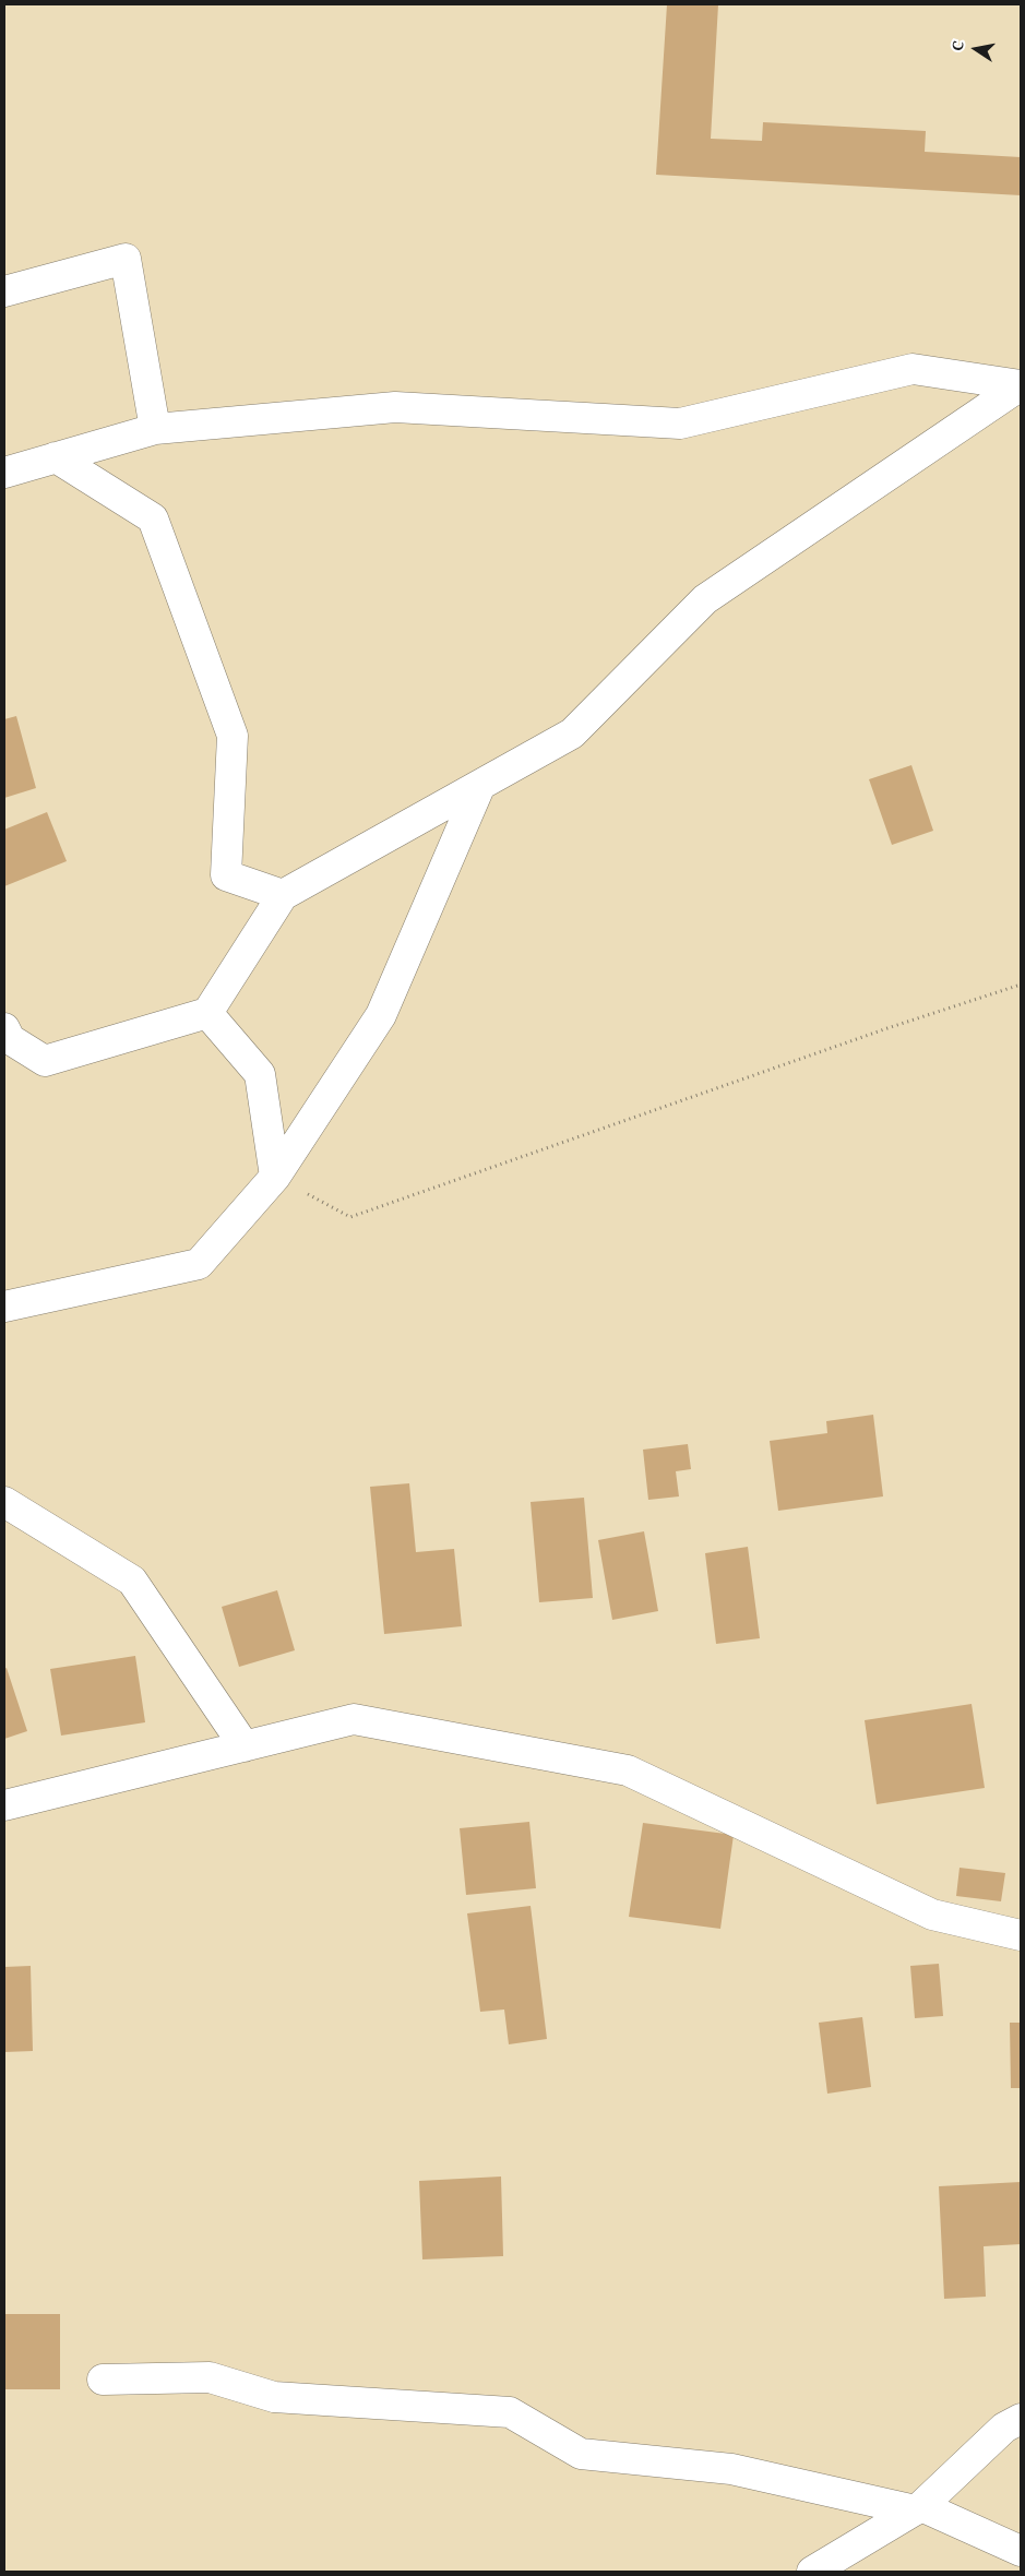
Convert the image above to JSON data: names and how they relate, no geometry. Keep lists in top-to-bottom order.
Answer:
{
  "north": "left"
}
